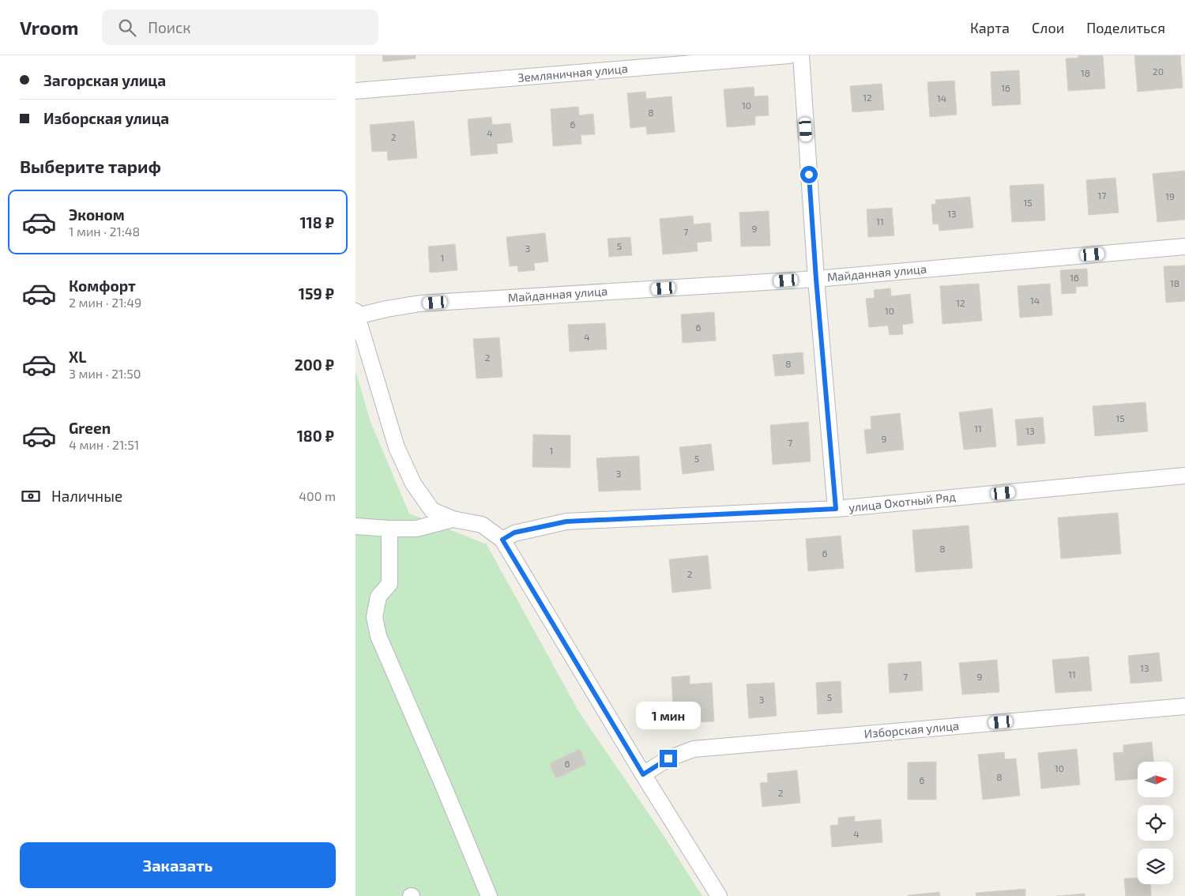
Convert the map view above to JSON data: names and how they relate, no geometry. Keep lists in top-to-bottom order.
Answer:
{
  "streets": {
    "street": [
      "Земляничная улица",
      "Майданная улица",
      "улица Охотный Ряд",
      "Изборская улица"
    ]
  },
  "house_numbers": [
    "20",
    "18",
    "16",
    "12",
    "14",
    "10",
    "8",
    "6",
    "4",
    "2",
    "17",
    "19",
    "15",
    "13",
    "11",
    "9",
    "7",
    "5",
    "3",
    "1",
    "16",
    "18",
    "14",
    "12",
    "10",
    "6",
    "4",
    "2",
    "8",
    "15",
    "11",
    "13",
    "9",
    "7",
    "1",
    "5",
    "3",
    "8",
    "6",
    "2",
    "13",
    "11",
    "7",
    "9",
    "5",
    "3",
    "6",
    "10",
    "8",
    "6",
    "2",
    "4"
  ],
  "north": "right",
  "page": {
    "header": "Vroom",
    "search": "Поиск",
    "nav": ["Карта", "Слои", "Поделиться"],
    "banner": ["Загорская улица", "Изборская улица"],
    "heading": "Выберите тариф",
    "list": [
      {
        "name": "Эконом",
        "note": "1 мин · 21:48",
        "value": "118 ₽"
      },
      {
        "name": "Комфорт",
        "note": "2 мин · 21:49",
        "value": "159 ₽"
      },
      {
        "name": "XL",
        "note": "3 мин · 21:50",
        "value": "200 ₽"
      },
      {
        "name": "Green",
        "note": "4 мин · 21:51",
        "value": "180 ₽"
      }
    ],
    "pay": ["Наличные", "400 m"],
    "bubble": "1 мин",
    "buttons": "Заказать"
  }
}
